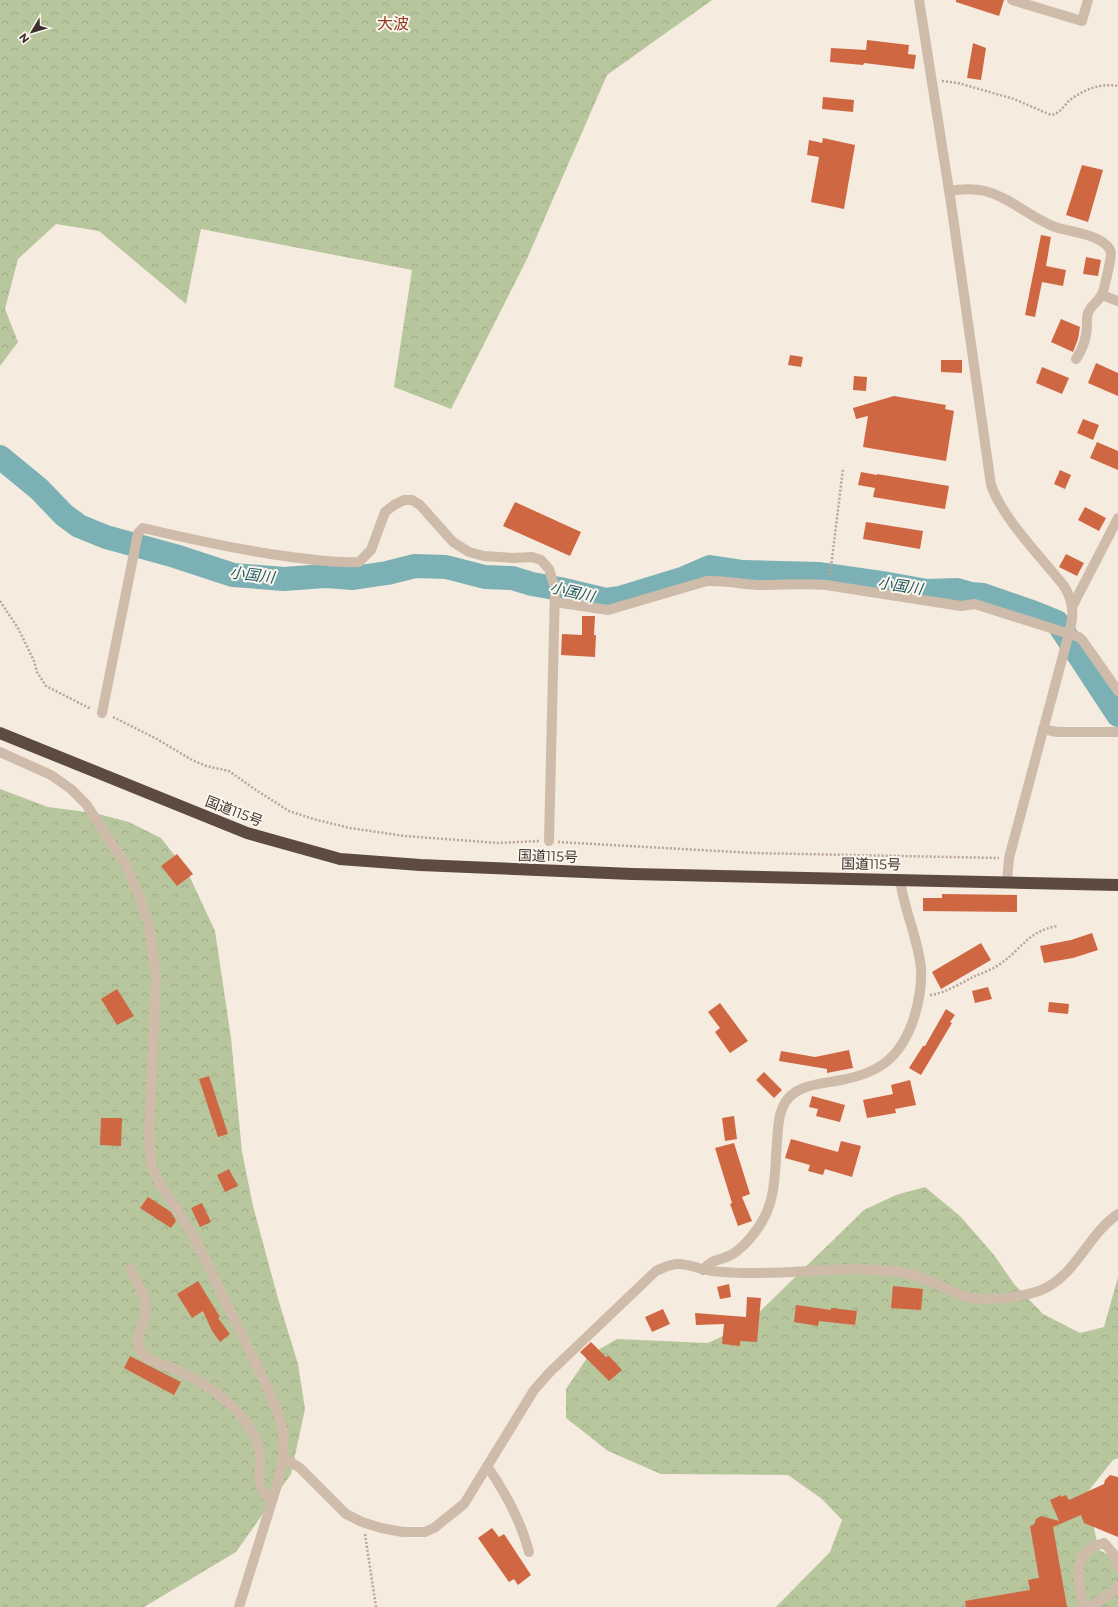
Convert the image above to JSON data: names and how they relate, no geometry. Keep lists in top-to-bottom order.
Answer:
{
  "streets": {
    "highway": ["国道115号"]
  },
  "districts": ["大波"],
  "water": ["小国川"],
  "north": "bottom left"
}
